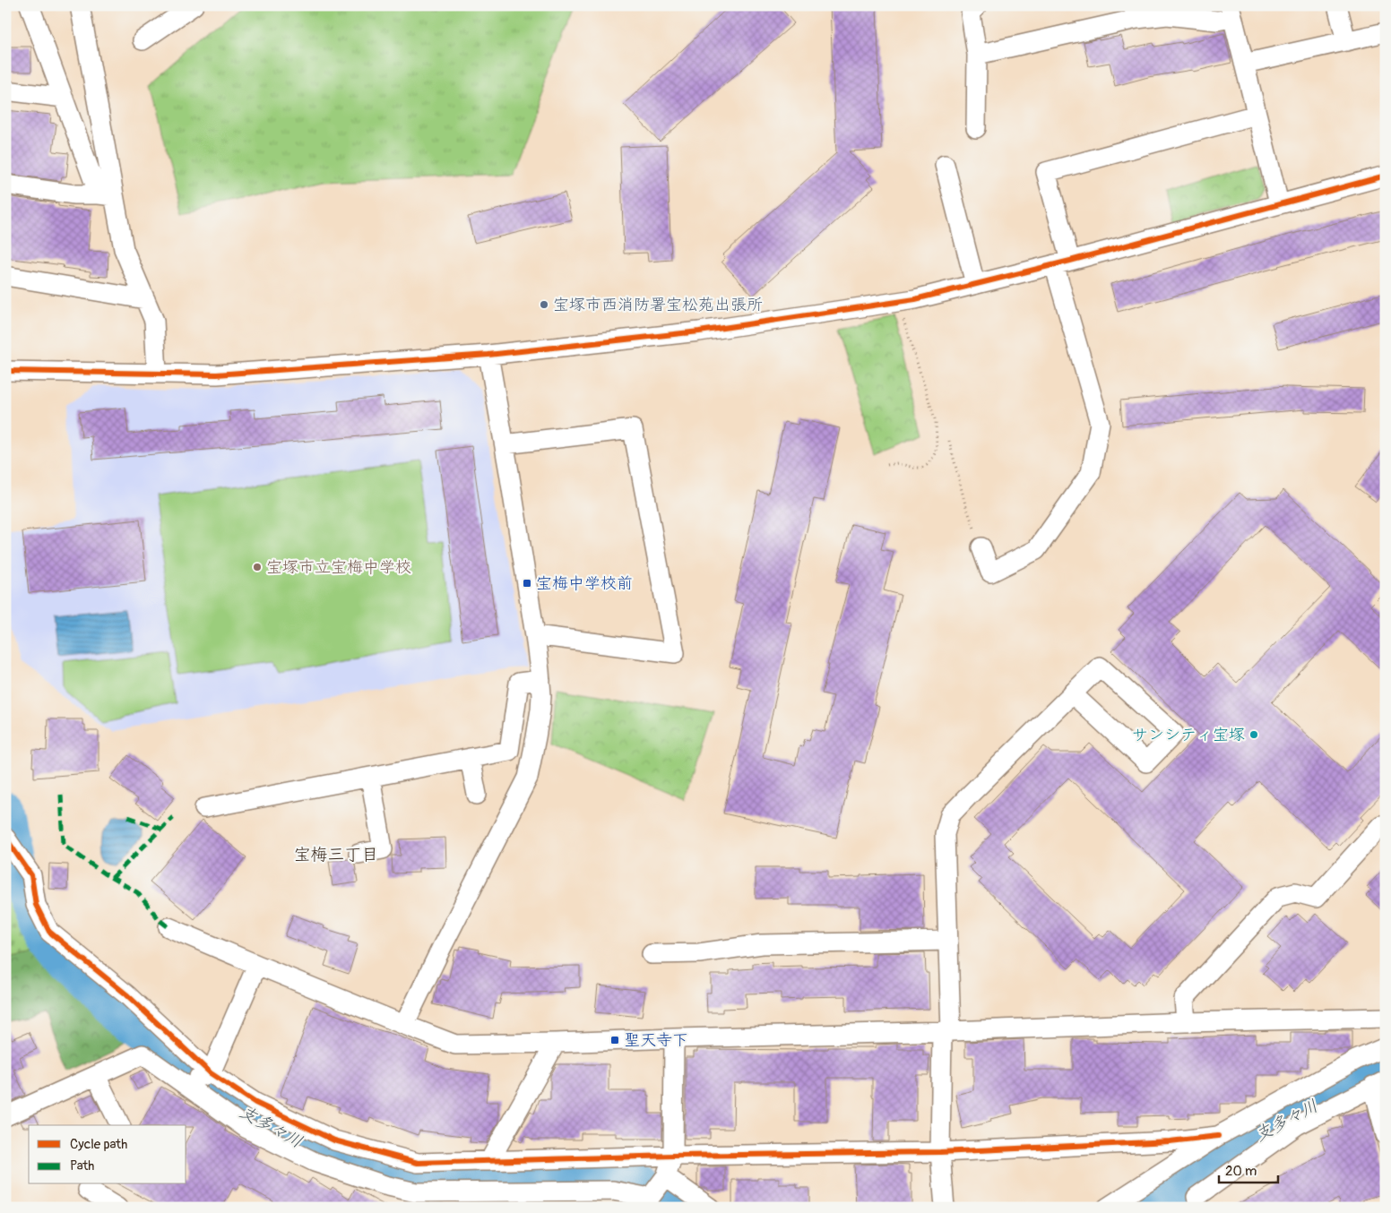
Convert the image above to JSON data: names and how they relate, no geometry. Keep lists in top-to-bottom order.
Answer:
{
  "districts": ["宝梅三丁目"],
  "water": ["支多々川"],
  "places": {
    "other": ["宝塚市西消防署宝松苑出張所", "宝塚市立宝梅中学校", "サンシティ宝塚"],
    "transit": ["宝梅中学校前", "聖天寺下"]
  },
  "legend": ["Cycle path", "Path"],
  "scale_bar": "20 m"
}
